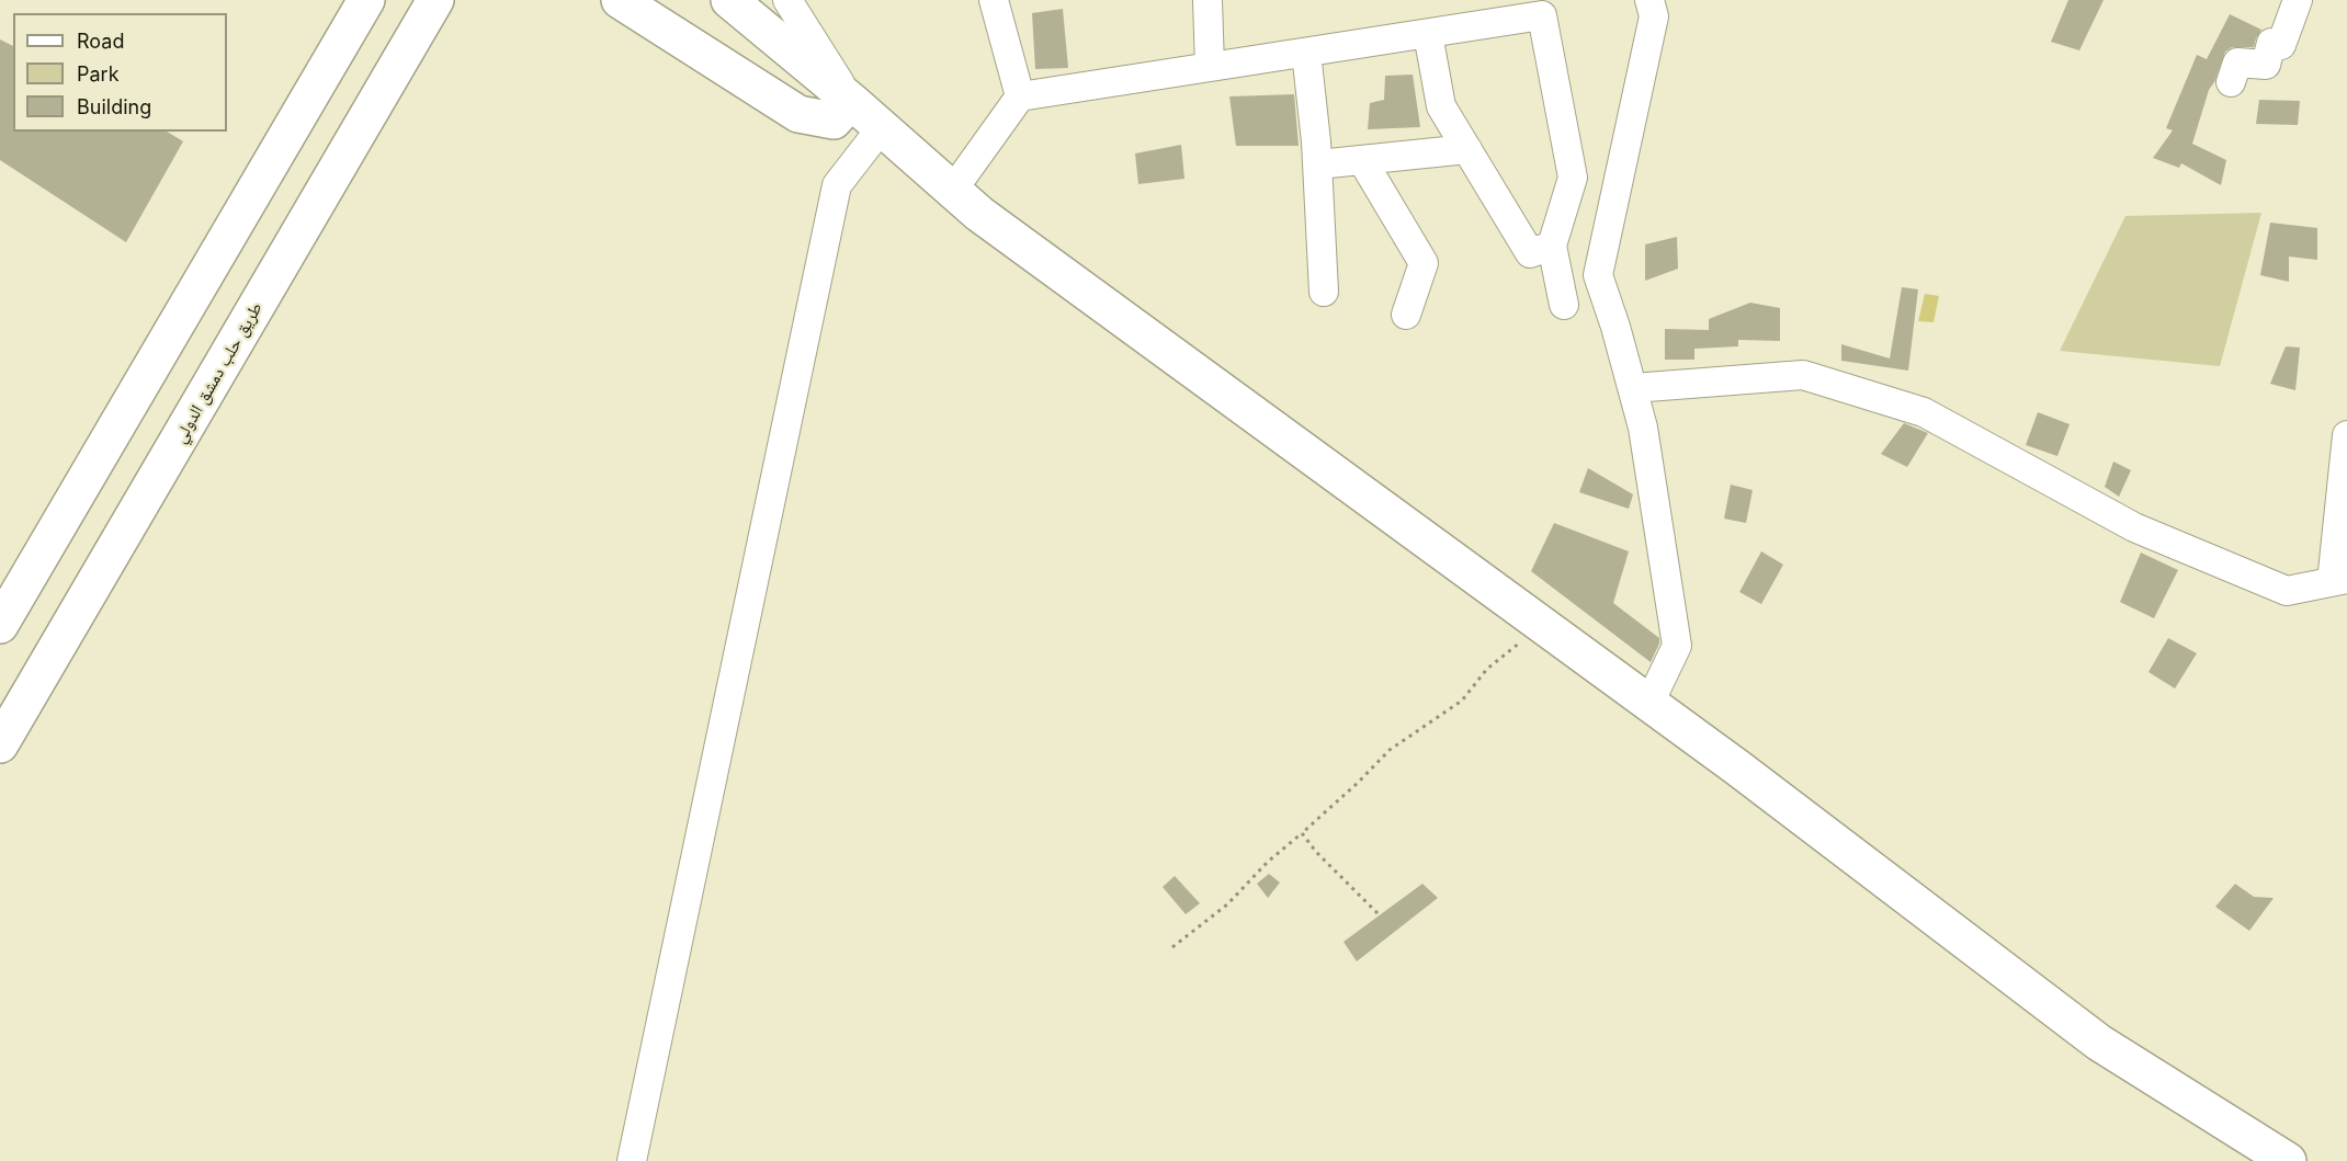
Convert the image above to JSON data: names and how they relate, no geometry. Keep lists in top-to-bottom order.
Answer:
{
  "streets": {
    "main road": ["طريق حلب دمشق الدولي"]
  },
  "legend": ["Road", "Park", "Building"]
}
